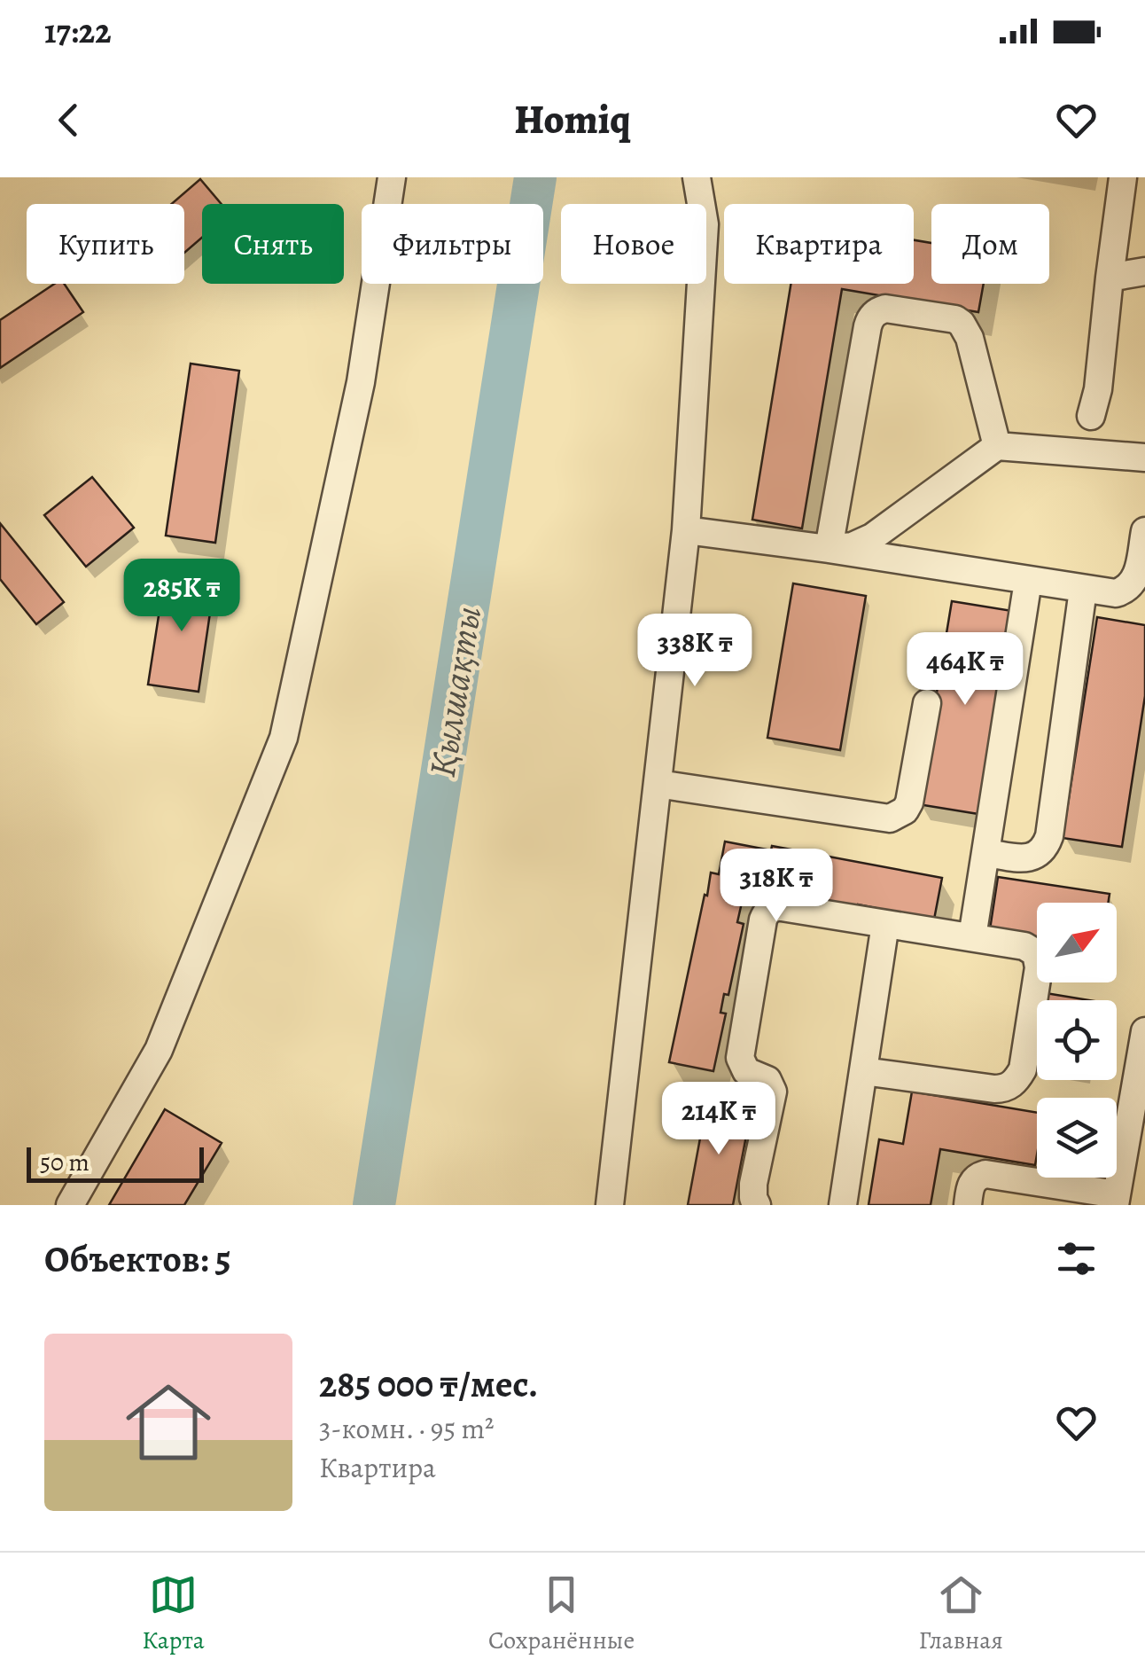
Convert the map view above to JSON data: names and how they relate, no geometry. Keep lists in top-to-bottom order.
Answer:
{
  "water": ["Қылшақты"],
  "scale_bar": "50 m",
  "north": "top right",
  "page": {
    "status": "17:22",
    "header": "Homiq",
    "chip": [
      "Купить",
      "Снять",
      "Фильтры",
      "Новое",
      "Квартира",
      "Дом"
    ],
    "price": [
      "285K ₸",
      "338K ₸",
      "464K ₸",
      "318K ₸",
      "214K ₸"
    ],
    "scale": "50 m",
    "heading": "Объектов: 5",
    "list": [
      {
        "name": "285 000 ₸/мес.",
        "note": "3-комн. · 95 m² · Квартира"
      }
    ],
    "tabs": ["Карта", "Сохранённые", "Главная"]
  }
}
